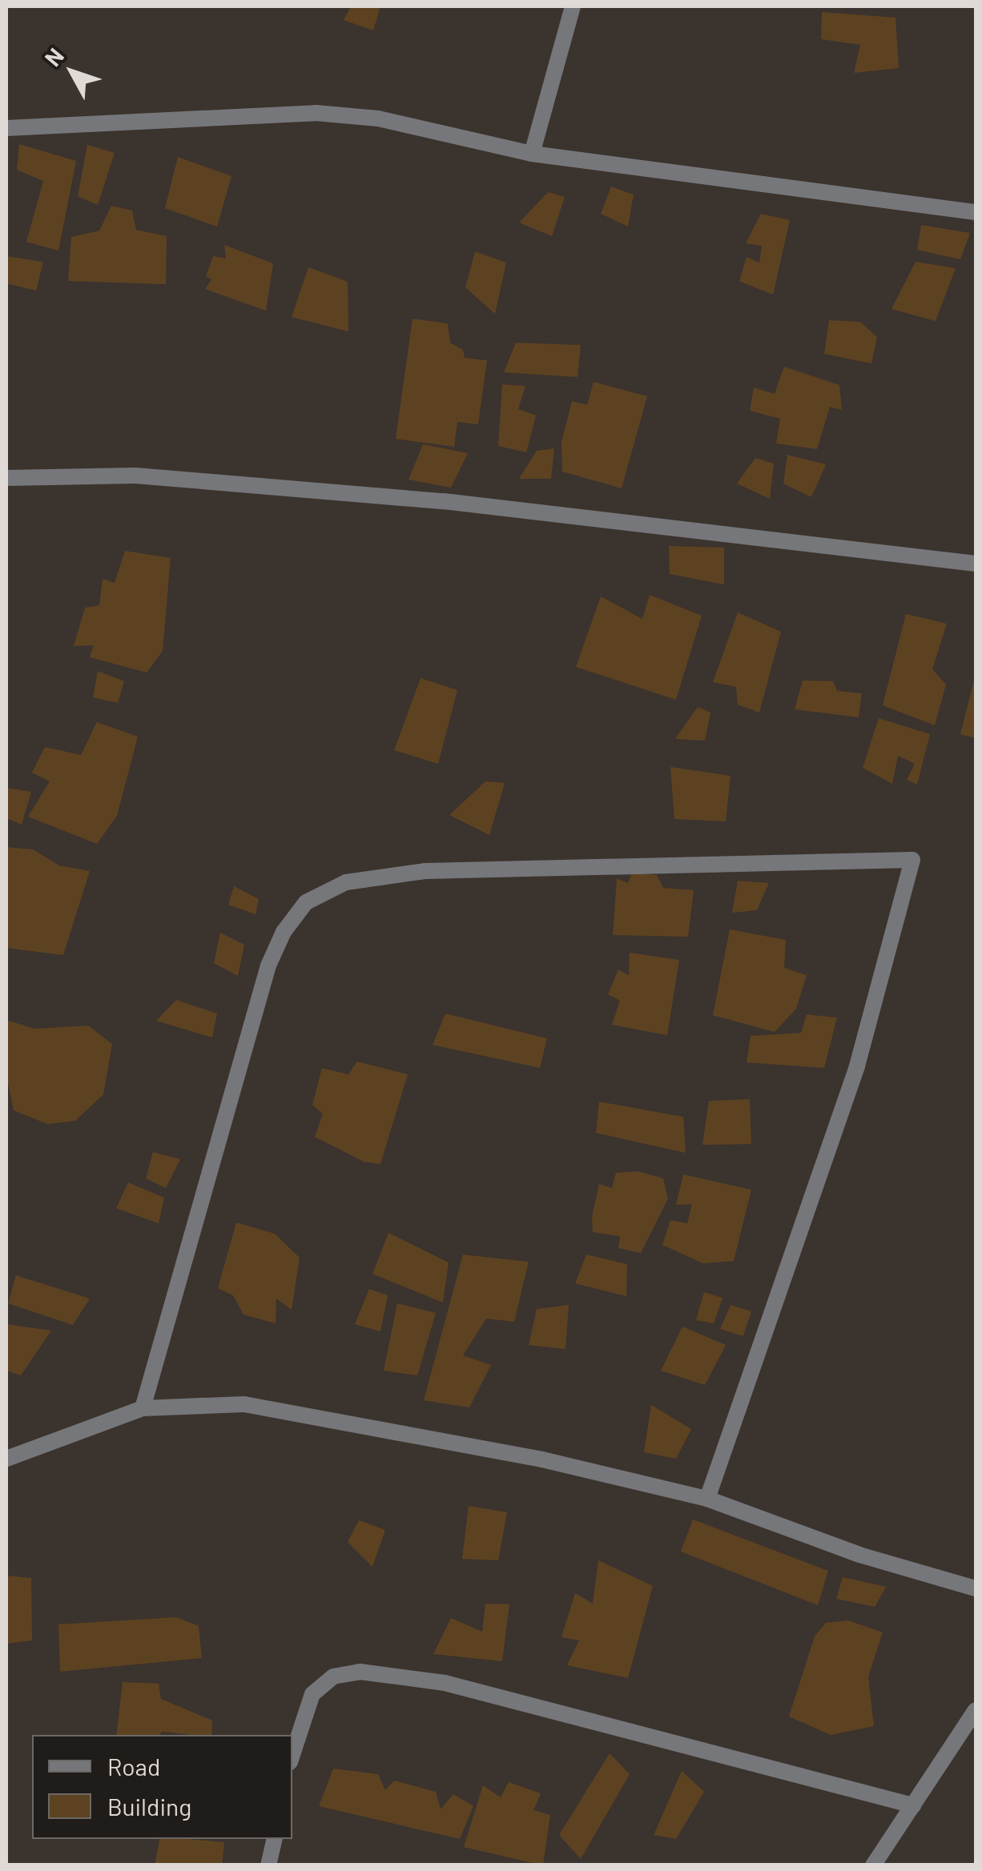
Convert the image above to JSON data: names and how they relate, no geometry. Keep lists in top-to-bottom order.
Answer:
{
  "legend": ["Road", "Building"],
  "north": "top left"
}
